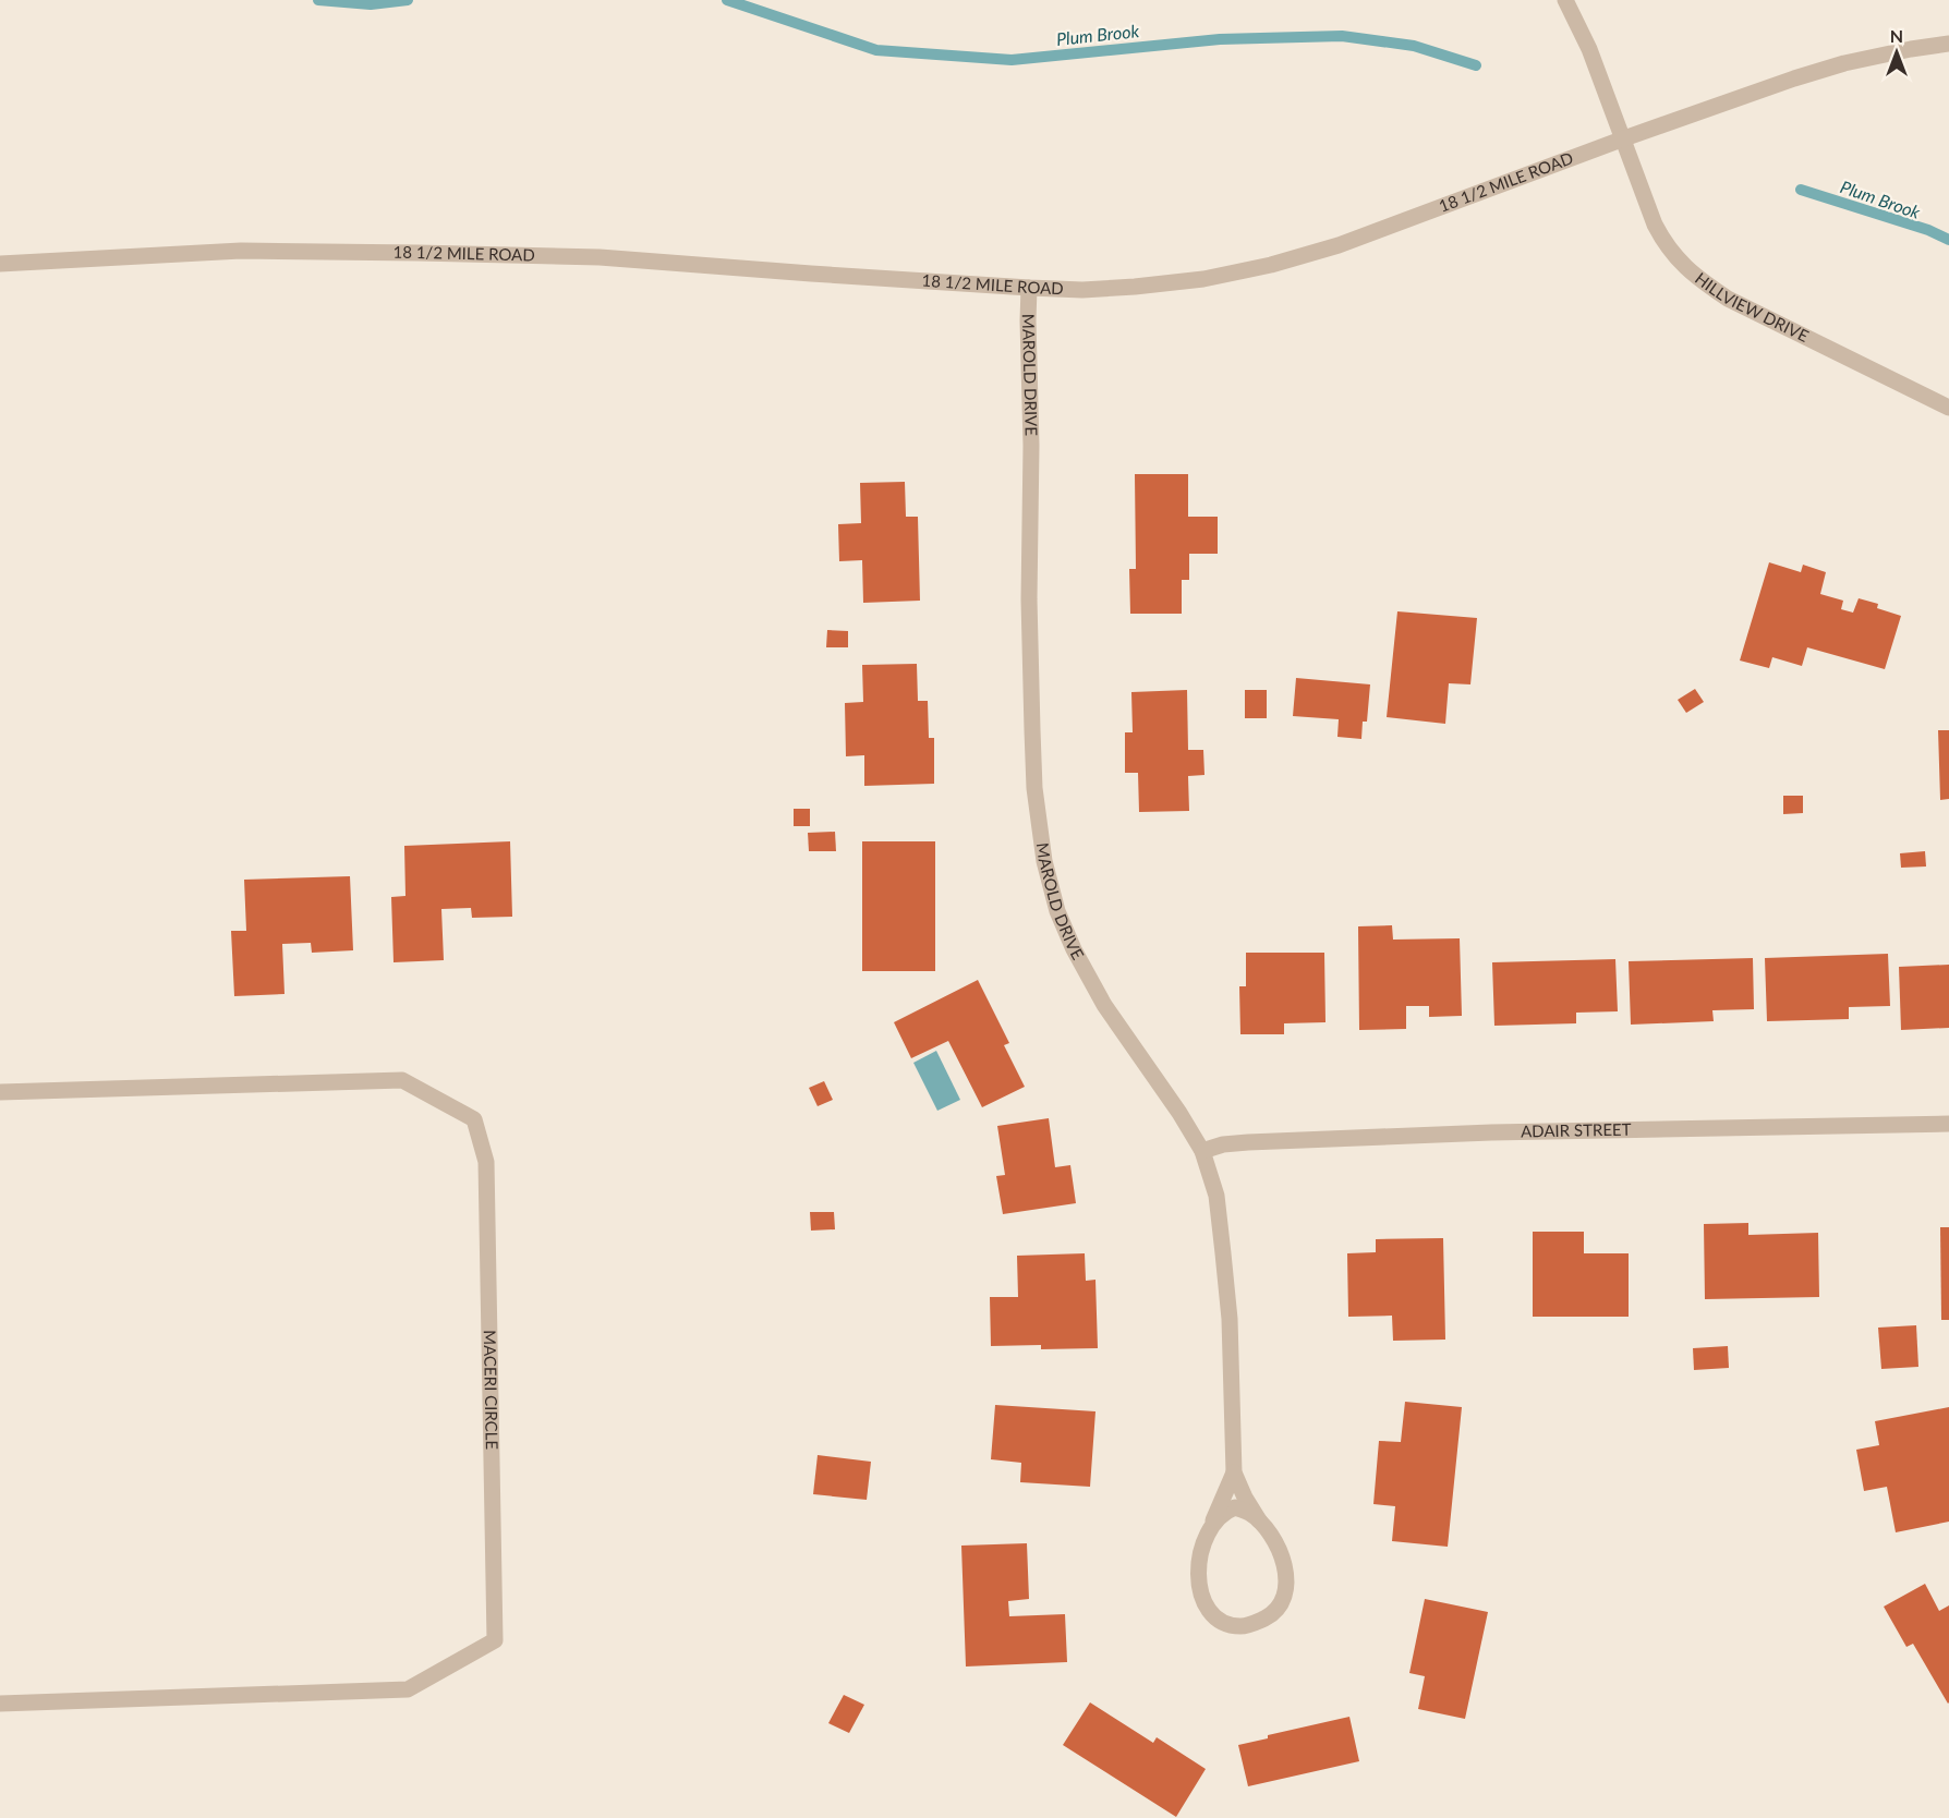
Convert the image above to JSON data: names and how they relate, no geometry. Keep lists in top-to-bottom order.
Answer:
{
  "streets": {
    "street": [
      "18 1/2 MILE ROAD",
      "HILLVIEW DRIVE",
      "MAROLD DRIVE",
      "ADAIR STREET",
      "MACERI CIRCLE"
    ]
  },
  "crossings": [
    ["18 1/2 MILE ROAD", "HILLVIEW DRIVE"],
    ["18 1/2 MILE ROAD", "MAROLD DRIVE"],
    ["MAROLD DRIVE", "ADAIR STREET"]
  ],
  "water": ["Plum Brook"],
  "north": "top"
}
